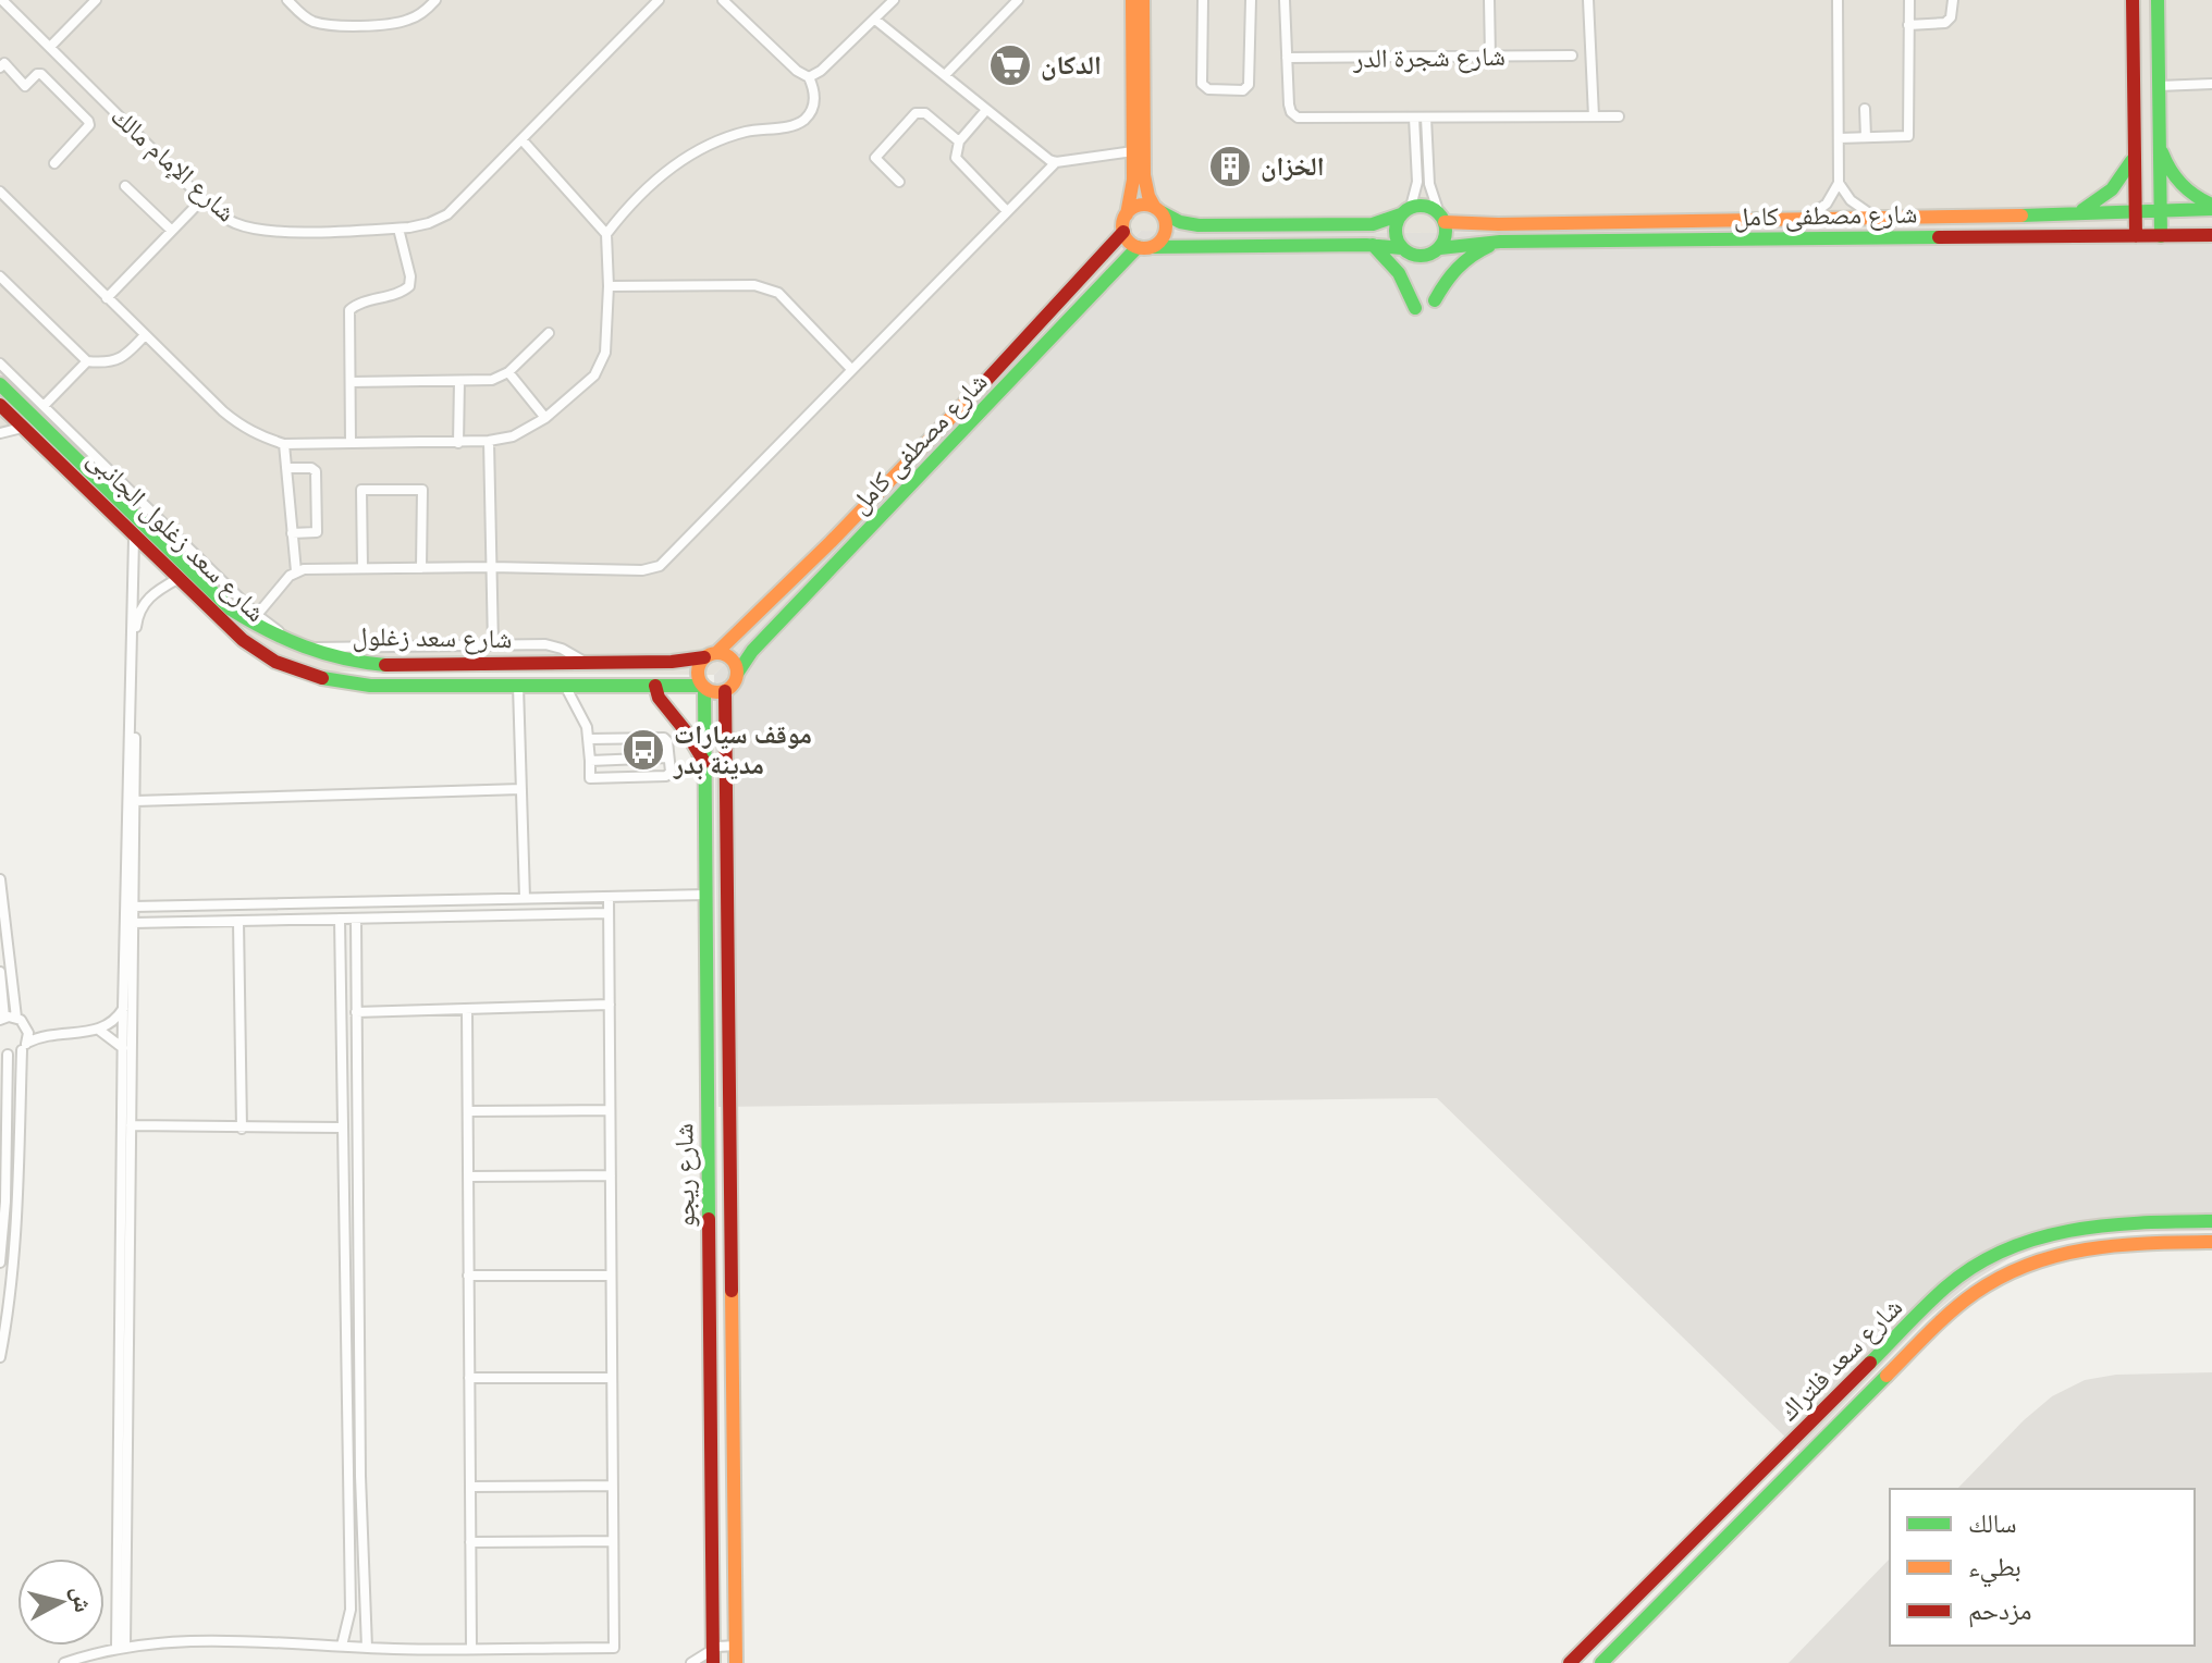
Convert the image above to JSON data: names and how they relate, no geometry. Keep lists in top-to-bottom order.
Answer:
{
  "streets": {
    "street": [
      "شارع شجرة الدر",
      "شارع الإمام مالك",
      "شارع مصطفى كامل",
      "شارع سعد زغلول الجانبى",
      "شارع سعد زغلول",
      "شارع ريجو",
      "شارع سعد فلتراك"
    ]
  },
  "crossings": [
    ["شارع مصطفى كامل", "شارع سعد زغلول"],
    ["شارع مصطفى كامل", "شارع ريجو"],
    ["شارع سعد زغلول الجانبى", "شارع سعد زغلول"],
    ["شارع سعد زغلول", "شارع ريجو"]
  ],
  "places": {
    "supermarket": ["الدكان"],
    "building": ["الخزان"],
    "bus stop": ["موقف سيارات مدينة بدر"]
  },
  "legend": ["سالك", "بطيء", "مزدحم"],
  "north": "right"
}
